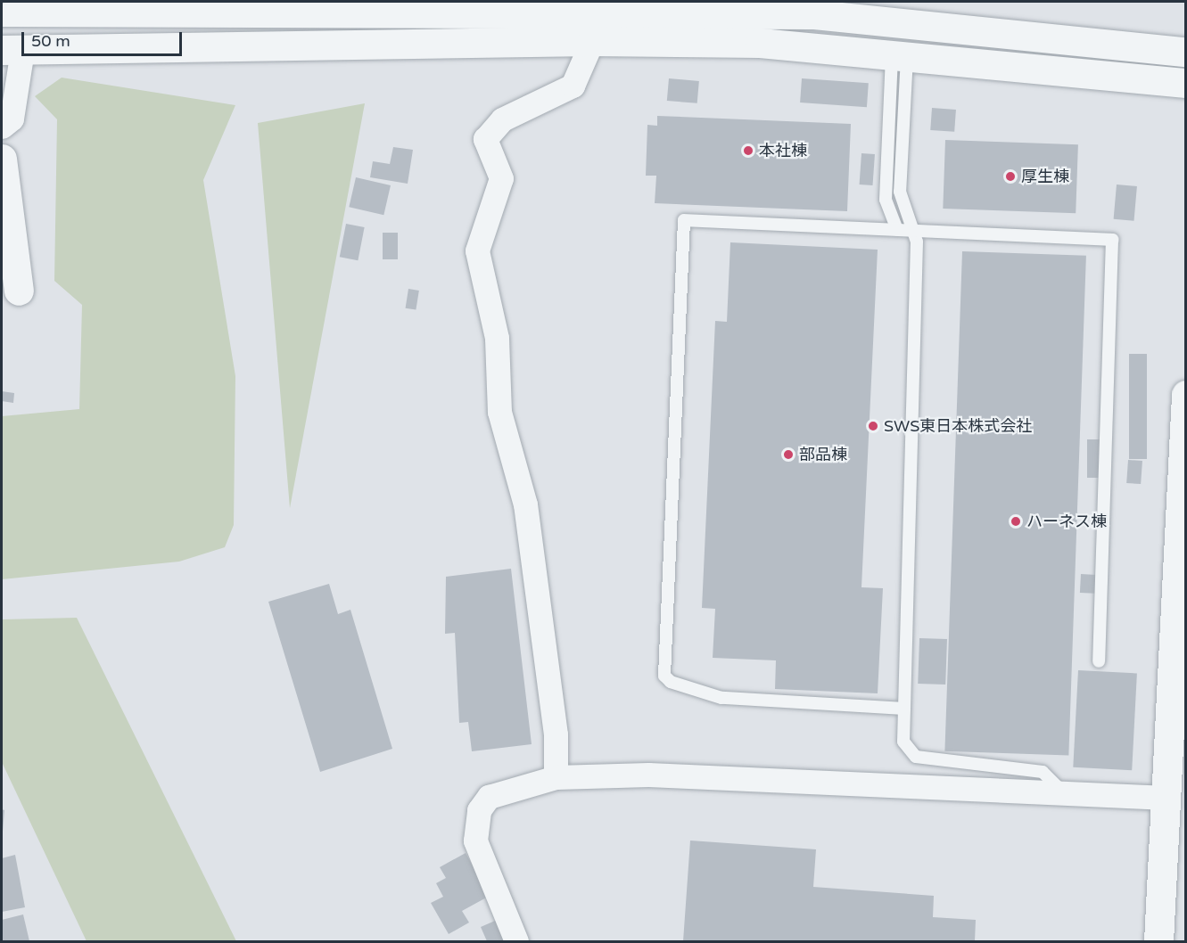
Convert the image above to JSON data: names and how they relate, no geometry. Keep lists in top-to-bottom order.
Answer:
{
  "places": [
    "本社棟",
    "厚生棟",
    "SWS東日本株式会社",
    "部品棟",
    "ハーネス棟"
  ],
  "scale_bar": "50 m"
}
